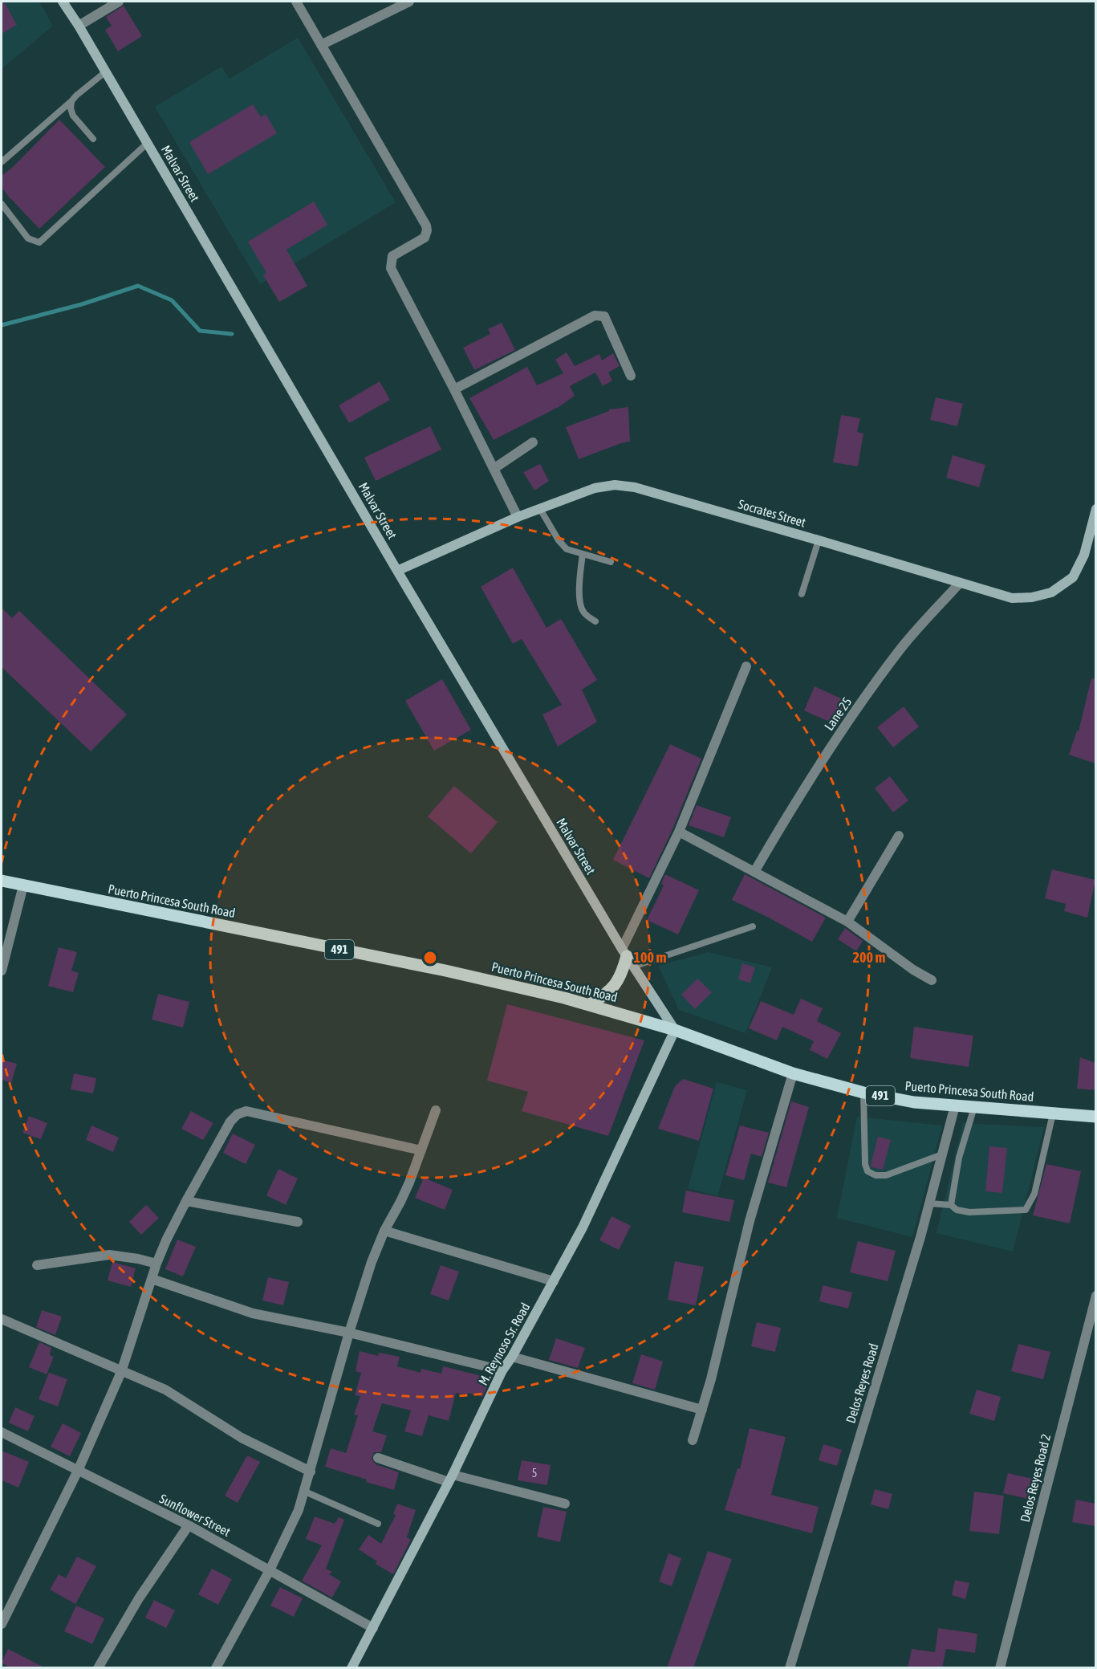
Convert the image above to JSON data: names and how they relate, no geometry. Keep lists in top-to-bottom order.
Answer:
{
  "streets": {
    "main road": ["Puerto Princesa South Road", "491"],
    "street": [
      "Malvar Street",
      "Socrates Street",
      "Lane 25",
      "M. Reynoso Sr. Road",
      "Delos Reyes Road",
      "Delos Reyes Road 2",
      "Sunflower Street"
    ]
  },
  "crossings": [
    ["Malvar Street", "Socrates Street"],
    ["Malvar Street", "Puerto Princesa South Road"],
    ["Malvar Street", "M. Reynoso Sr. Road"],
    ["Socrates Street", "Lane 25"],
    ["Puerto Princesa South Road", "M. Reynoso Sr. Road"],
    ["Puerto Princesa South Road", "Delos Reyes Road"],
    ["M. Reynoso Sr. Road", "Sunflower Street"]
  ],
  "house_numbers": ["5"],
  "rings": ["100 m", "200 m"]
}
